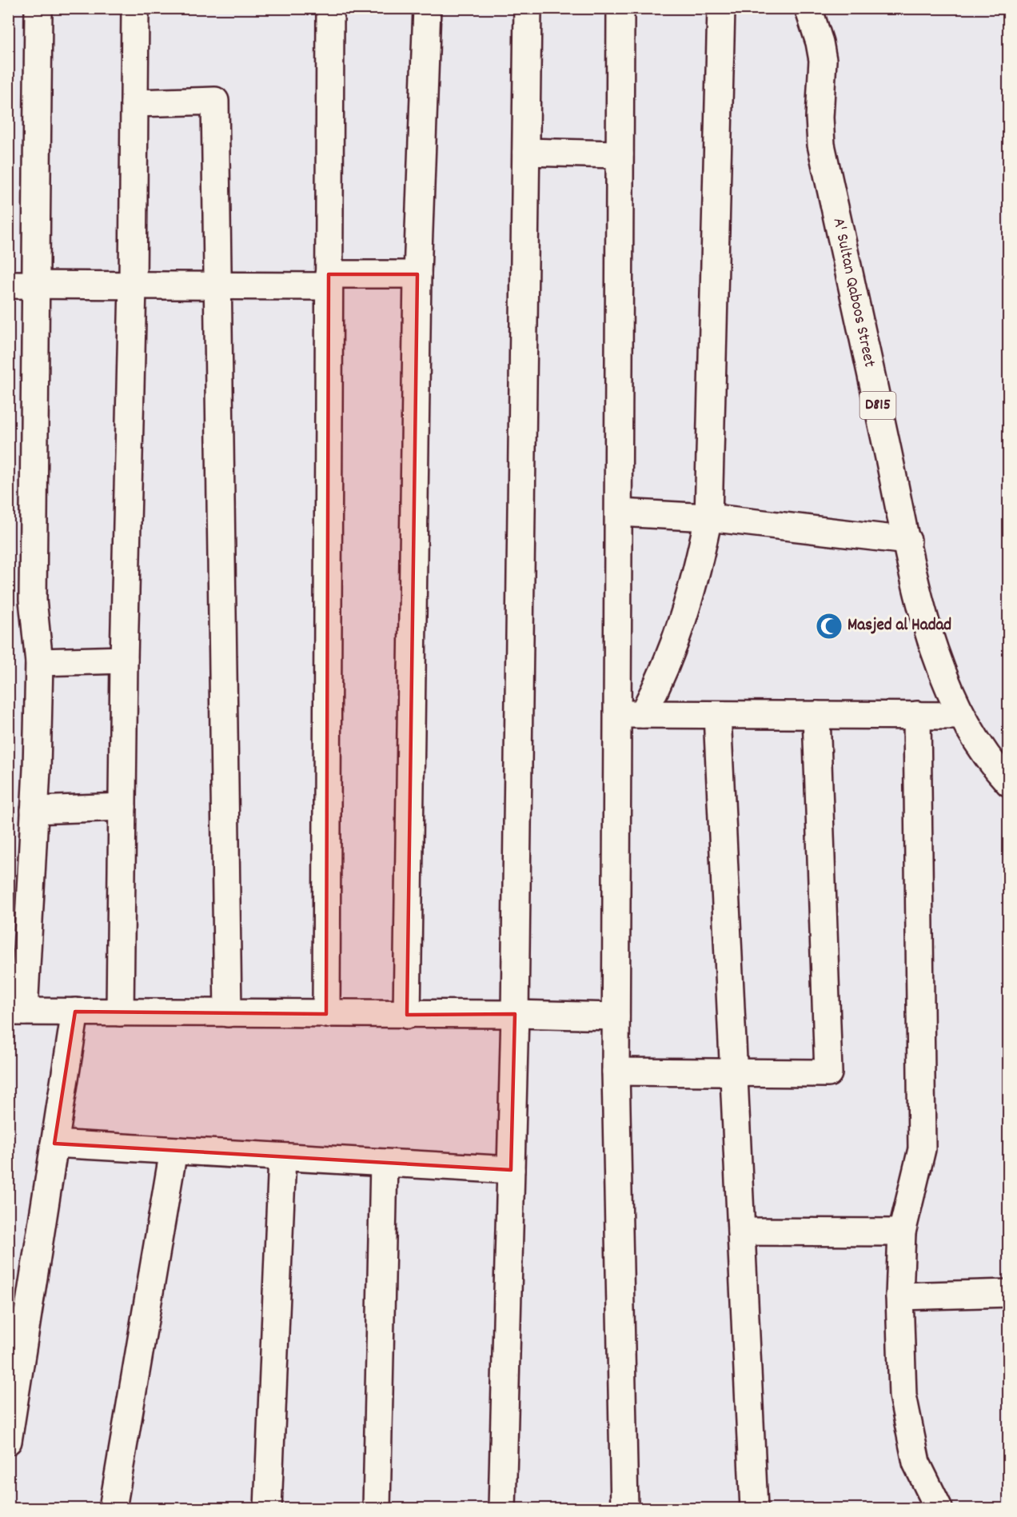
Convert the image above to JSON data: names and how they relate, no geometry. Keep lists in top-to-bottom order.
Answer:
{
  "streets": {
    "street": ["A' Sultan Qaboos Street", "D815"]
  },
  "places": {
    "mosque": ["Masjed al Hadad"]
  }
}
